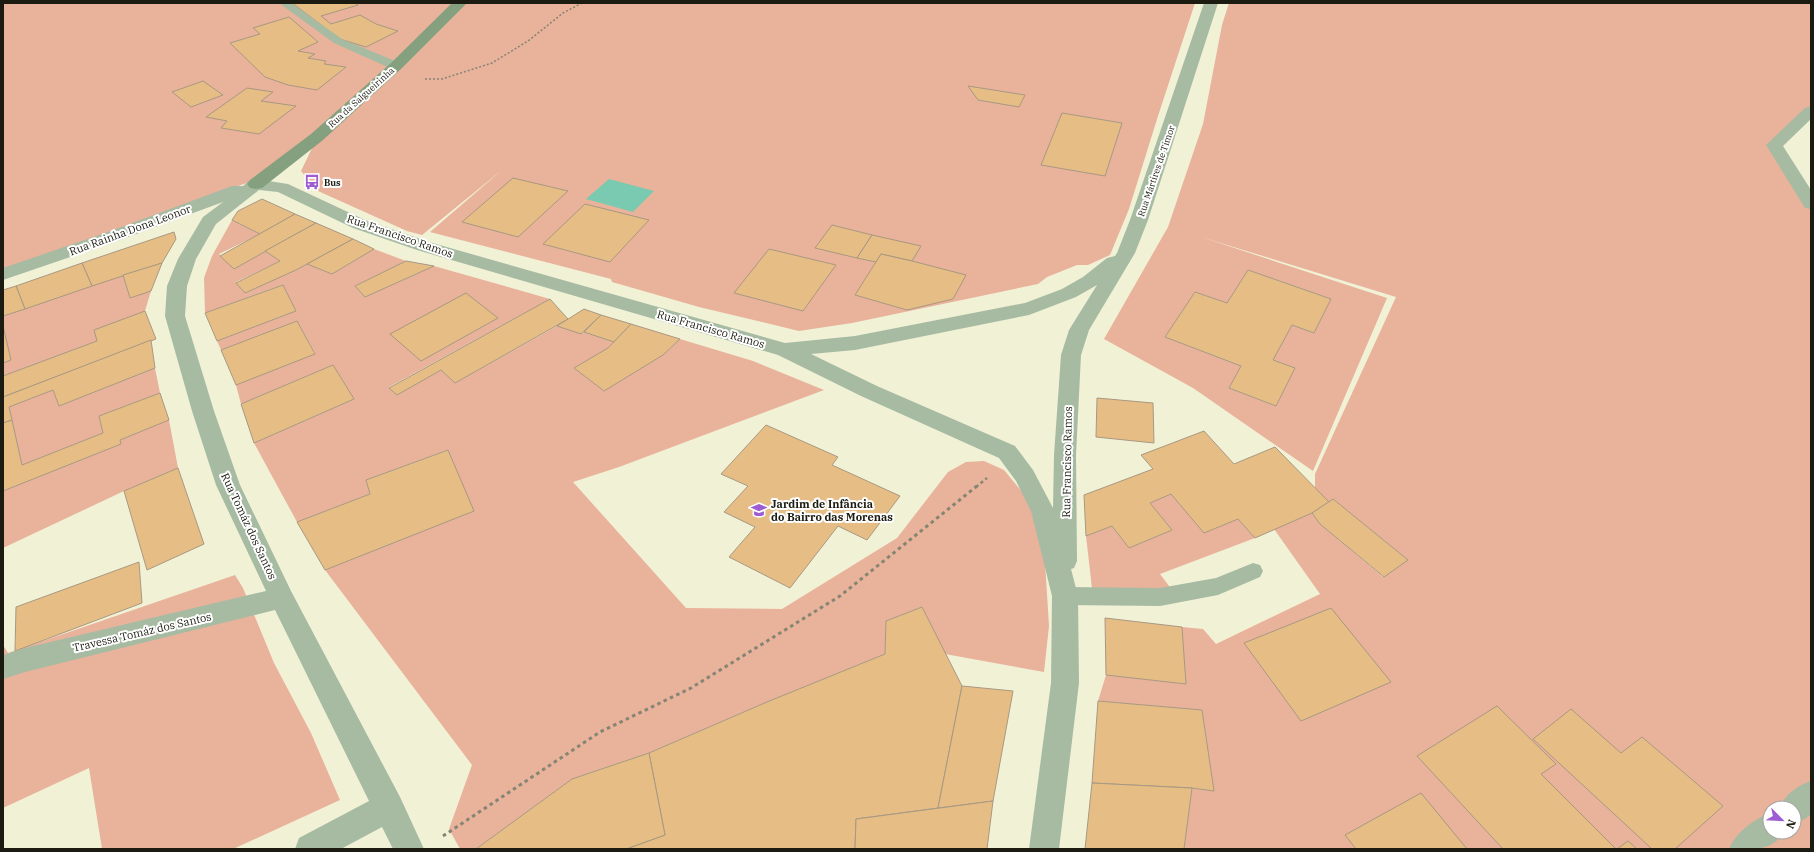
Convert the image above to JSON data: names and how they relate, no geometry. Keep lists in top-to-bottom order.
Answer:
{
  "streets": {
    "street": [
      "Rua da Salgueirinha",
      "Rua Mártires de Timor",
      "Rua Rainha Dona Leonor",
      "Rua Francisco Ramos",
      "Rua Tomáz dos Santos",
      "Travessa Tomáz dos Santos"
    ]
  },
  "crossings": [
    ["Rua da Salgueirinha", "Rua Rainha Dona Leonor"],
    ["Rua da Salgueirinha", "Rua Francisco Ramos"],
    ["Rua da Salgueirinha", "Rua Tomáz dos Santos"],
    ["Rua Mártires de Timor", "Rua Francisco Ramos"],
    ["Rua Rainha Dona Leonor", "Rua Francisco Ramos"],
    ["Rua Rainha Dona Leonor", "Rua Tomáz dos Santos"],
    ["Rua Francisco Ramos", "Rua Tomáz dos Santos"],
    ["Rua Tomáz dos Santos", "Travessa Tomáz dos Santos"]
  ],
  "places": {
    "bus stop": ["Bus"],
    "school or university": ["Jardim de Infância do Bairro das Morenas"]
  },
  "north": "bottom right"
}
